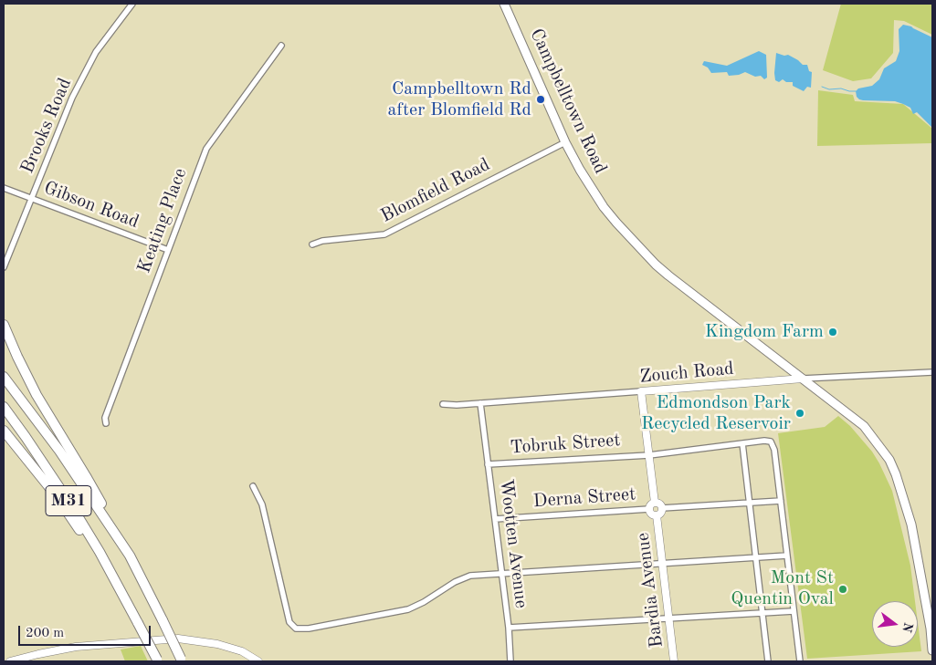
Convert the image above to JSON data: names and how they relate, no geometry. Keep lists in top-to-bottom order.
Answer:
{
  "streets": {
    "highway": ["M31"],
    "main road": ["Campbelltown Road"],
    "street": [
      "Brooks Road",
      "Blomfield Road",
      "Gibson Road",
      "Keating Place",
      "Zouch Road",
      "Tobruk Street",
      "Derna Street",
      "Wootten Avenue",
      "Bardia Avenue"
    ]
  },
  "crossings": [
    ["Campbelltown Road", "Blomfield Road"],
    ["Campbelltown Road", "Zouch Road"],
    ["Brooks Road", "Gibson Road"],
    ["Gibson Road", "Keating Place"],
    ["Zouch Road", "Wootten Avenue"],
    ["Tobruk Street", "Derna Street"],
    ["Tobruk Street", "Wootten Avenue"],
    ["Derna Street", "Wootten Avenue"],
    ["Derna Street", "Bardia Avenue"]
  ],
  "places": [
    "Campbelltown Rd after Blomfield Rd",
    "Kingdom Farm",
    "Edmondson Park Recycled Reservoir",
    "Mont St Quentin Oval"
  ],
  "scale_bar": "200 m",
  "north": "right"
}
